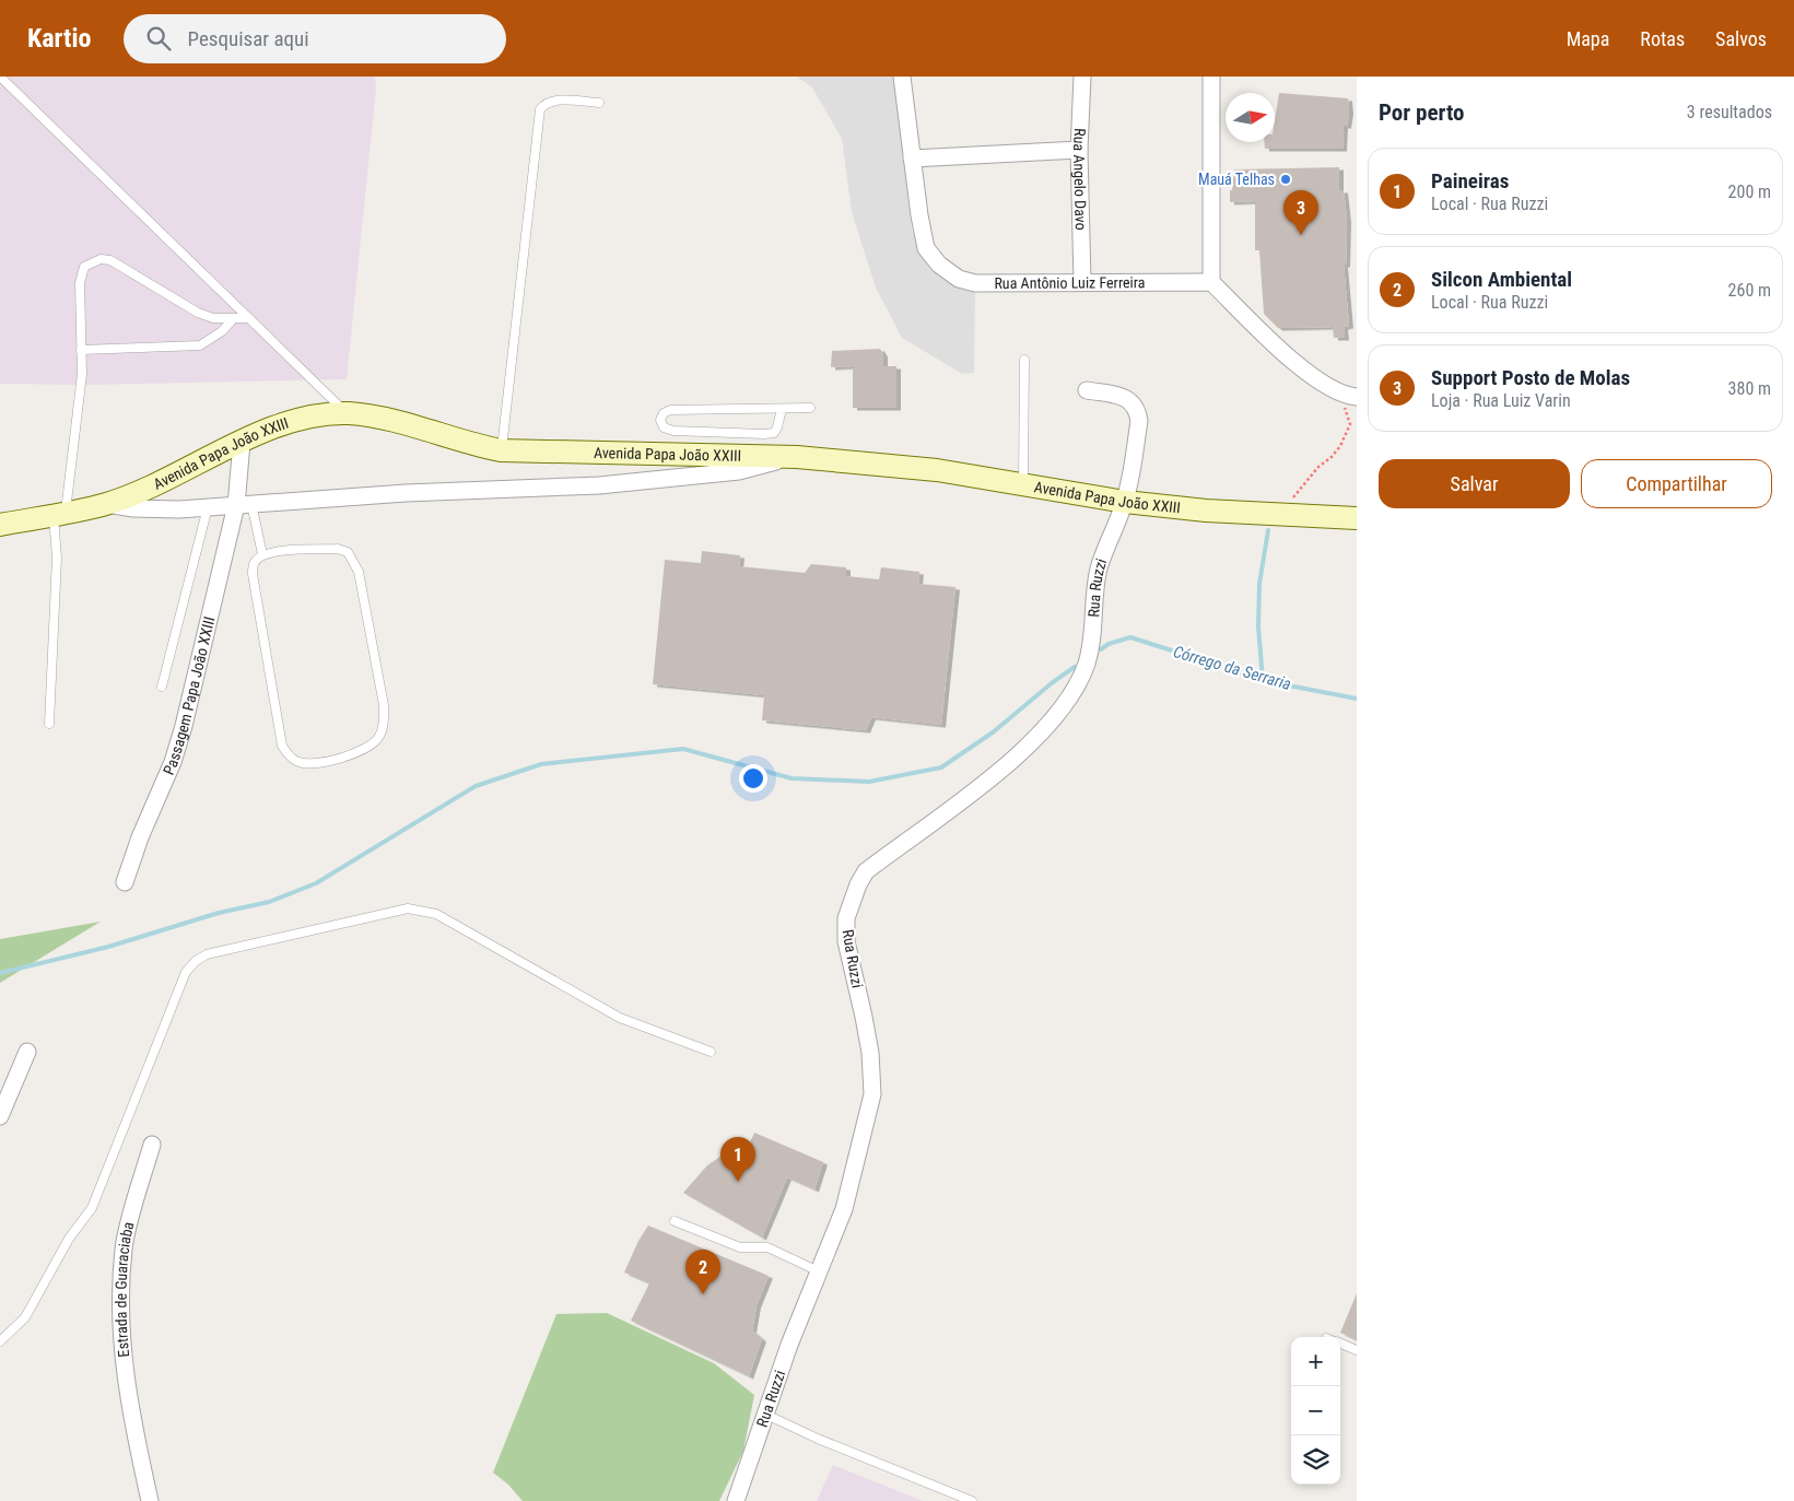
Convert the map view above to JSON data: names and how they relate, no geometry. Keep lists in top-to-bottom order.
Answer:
{
  "streets": {
    "street": [
      "Rua Angelo Davo",
      "Rua Antônio Luiz Ferreira",
      "Avenida Papa João XXIII",
      "Rua Ruzzi",
      "Passagem Papa João XXIII",
      "Estrada de Guaraciaba"
    ]
  },
  "crossings": [
    ["Rua Angelo Davo", "Rua Antônio Luiz Ferreira"],
    ["Avenida Papa João XXIII", "Rua Ruzzi"],
    ["Avenida Papa João XXIII", "Passagem Papa João XXIII"]
  ],
  "water": ["Córrego da Serraria"],
  "places": ["Mauá Telhas"],
  "north": "right",
  "page": {
    "header": "Kartio",
    "search": "Pesquisar aqui",
    "nav": ["Mapa", "Rotas", "Salvos"],
    "heading": ["Por perto", "3 resultados"],
    "list": [
      {
        "mark": "1",
        "name": "Paineiras",
        "note": "Local · Rua Ruzzi",
        "value": "200 m"
      },
      {
        "mark": "2",
        "name": "Silcon Ambiental",
        "note": "Local · Rua Ruzzi",
        "value": "260 m"
      },
      {
        "mark": "3",
        "name": "Support Posto de Molas",
        "note": "Loja · Rua Luiz Varin",
        "value": "380 m"
      }
    ],
    "pins": ["3", "1", "2"],
    "buttons": ["Salvar", "Compartilhar"],
    "map_buttons": ["+", "−"]
  }
}
